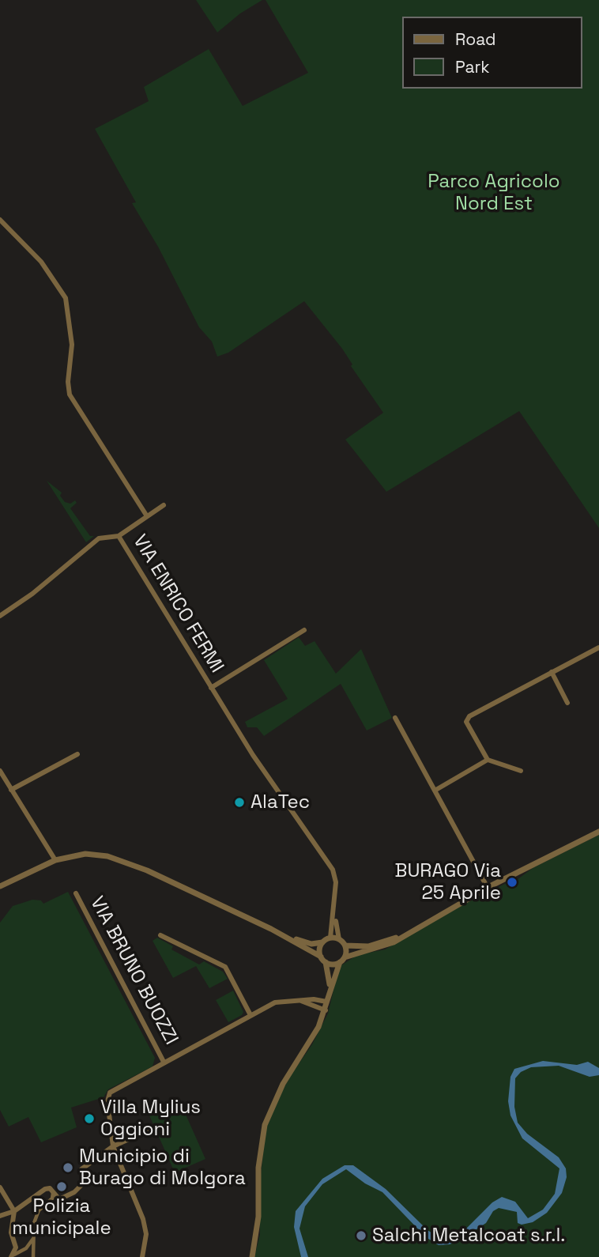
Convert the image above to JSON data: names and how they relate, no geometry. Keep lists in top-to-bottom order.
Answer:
{
  "streets": {
    "street": ["VIA ENRICO FERMI", "VIA BRUNO BUOZZI"]
  },
  "parks": ["Parco Agricolo Nord Est"],
  "places": [
    "AlaTec",
    "BURAGO Via 25 Aprile",
    "Villa Mylius Oggioni",
    "Municipio di Burago di Molgora",
    "Polizia municipale",
    "Salchi Metalcoat s.r.l."
  ],
  "legend": ["Road", "Park"]
}
